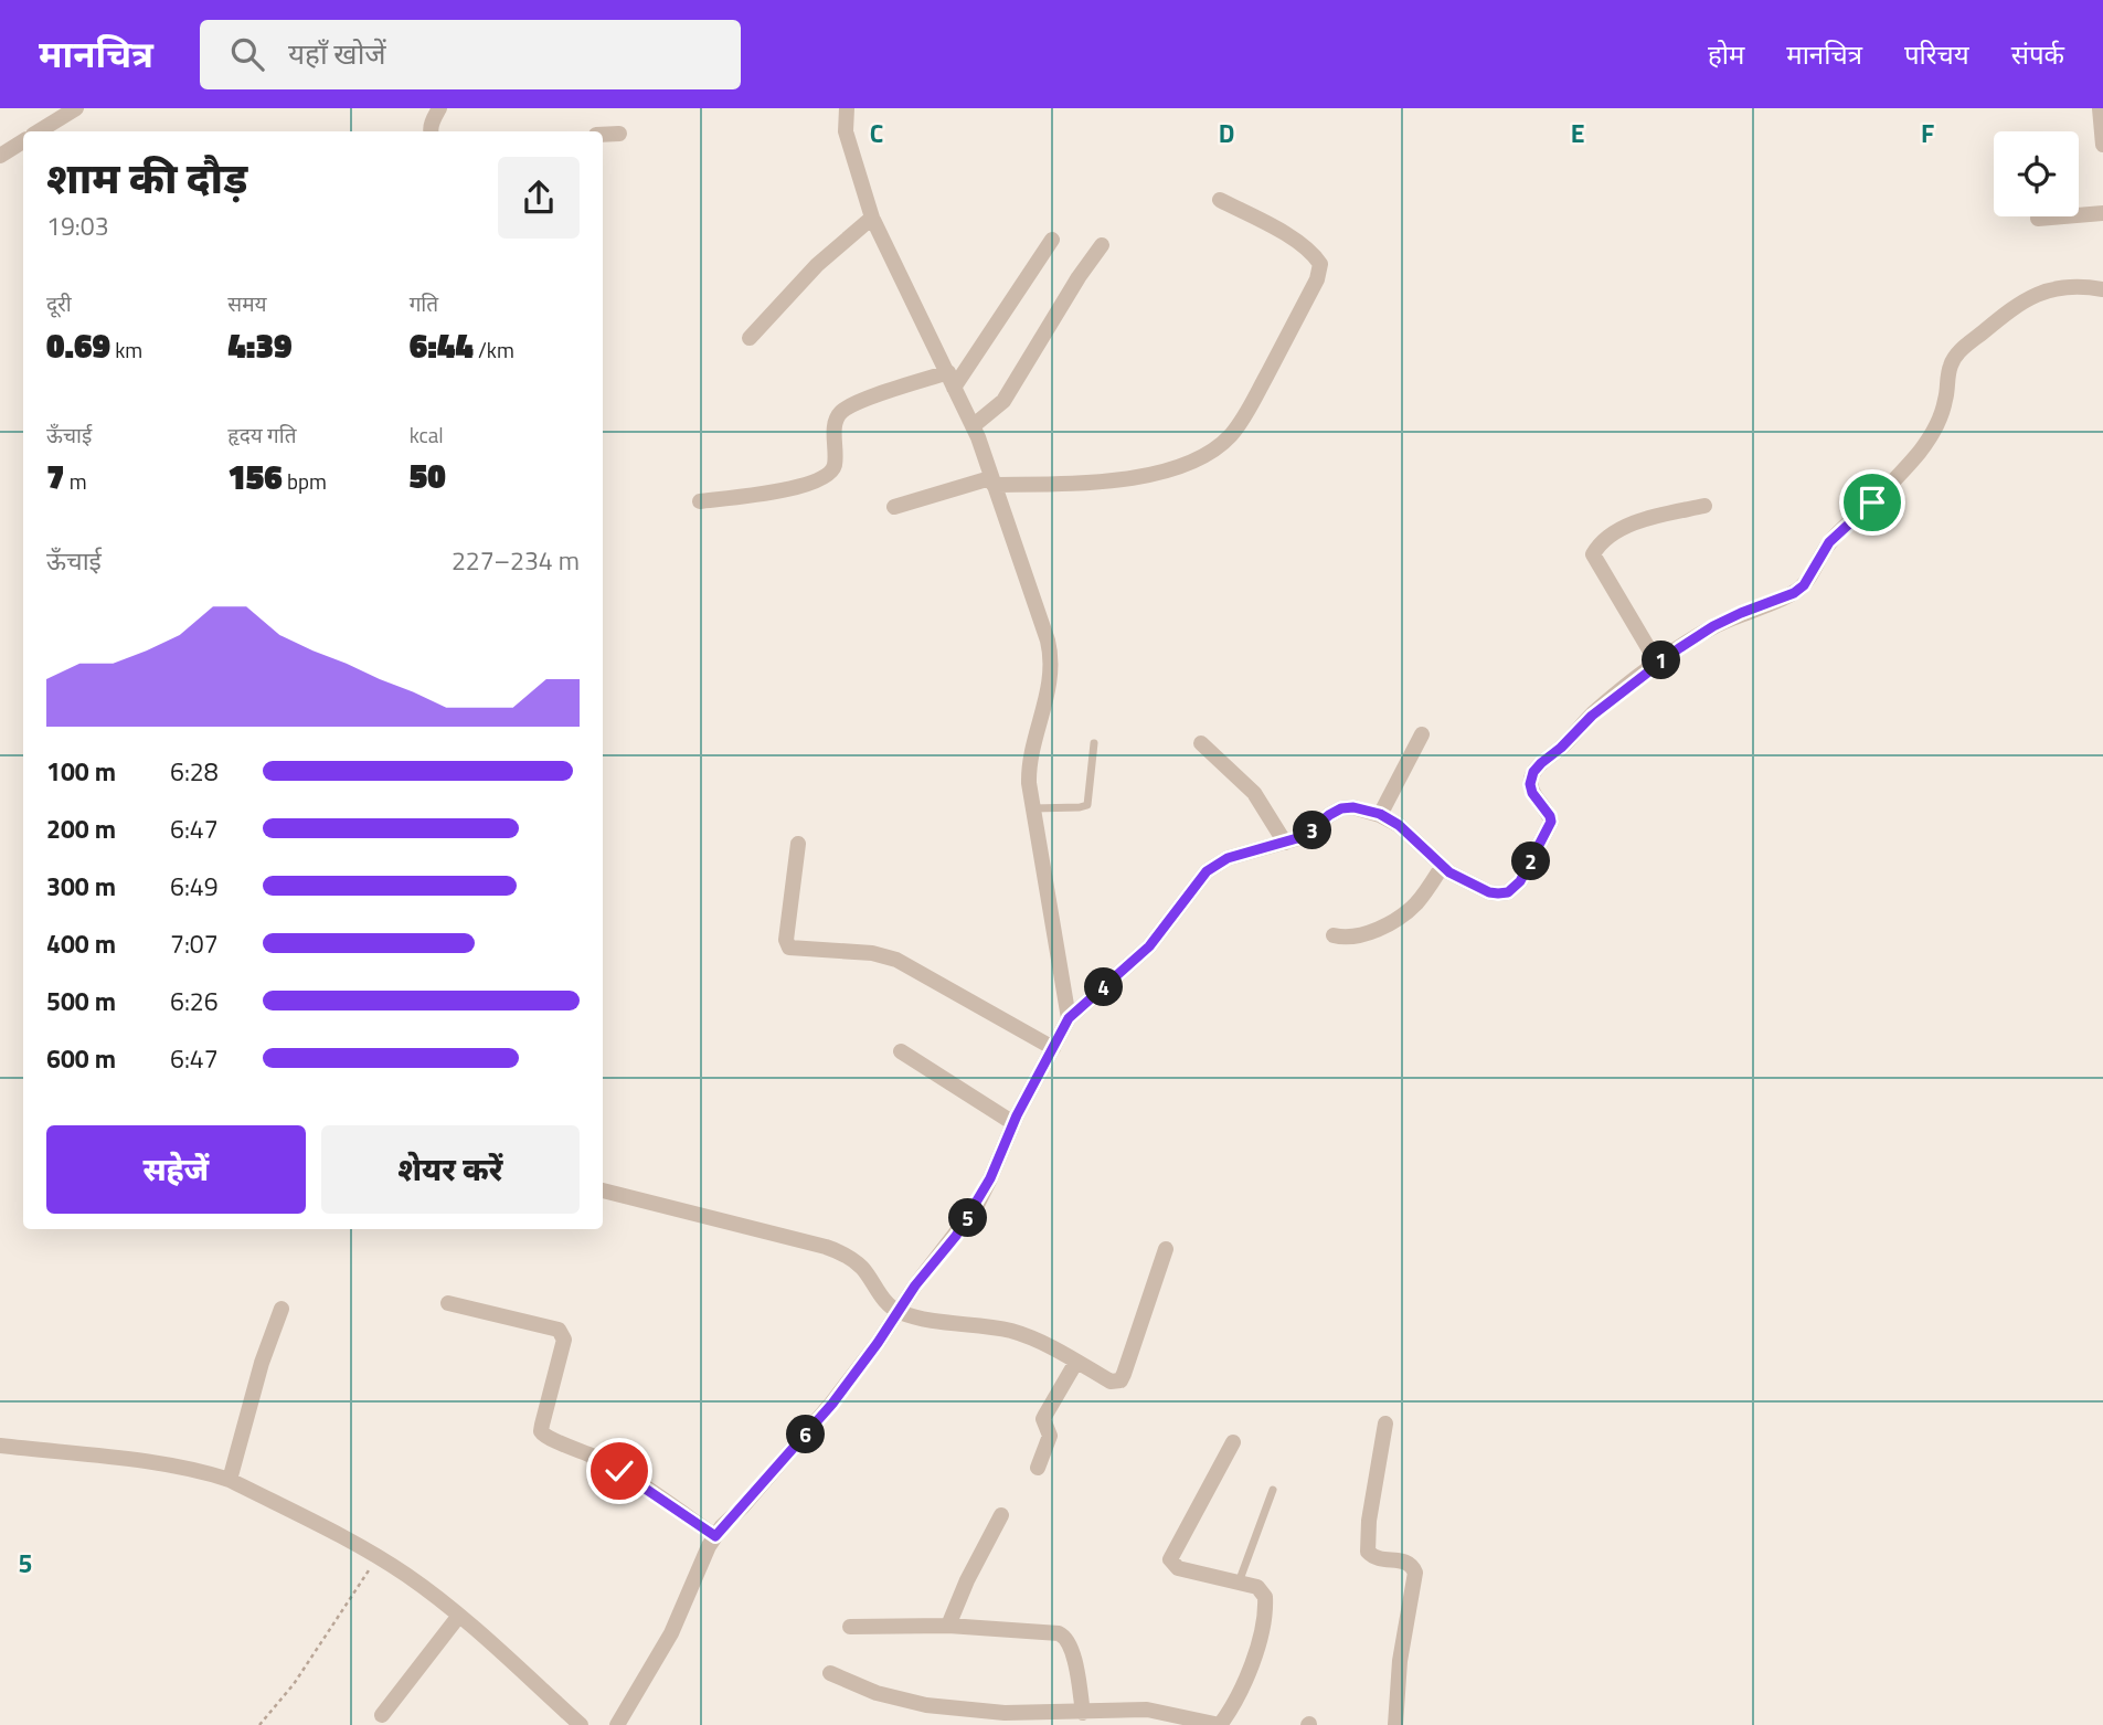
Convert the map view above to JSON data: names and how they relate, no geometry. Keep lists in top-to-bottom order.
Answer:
{
  "page": {
    "header": "मानचित्र",
    "search": "यहाँ खोजें",
    "nav": [
      "होम",
      "मानचित्र",
      "परिचय",
      "संपर्क"
    ],
    "heading": ["शाम की दौड़", "19:03"],
    "stats": [
      ["दूरी", "0.69 km"],
      ["समय", "4:39"],
      ["गति", "6:44 /km"],
      ["ऊँचाई", "7 m"],
      ["हृदय गति", "156 bpm"],
      ["kcal", "50"]
    ],
    "chart": ["ऊँचाई", "227–234 m"],
    "pins": [
      "1",
      "3",
      "2",
      "4",
      "5",
      "6"
    ],
    "list": [
      {
        "name": "100 m",
        "note": "6:28"
      },
      {
        "name": "200 m",
        "note": "6:47"
      },
      {
        "name": "300 m",
        "note": "6:49"
      },
      {
        "name": "400 m",
        "note": "7:07"
      },
      {
        "name": "500 m",
        "note": "6:26"
      },
      {
        "name": "600 m",
        "note": "6:47"
      }
    ],
    "buttons": ["सहेजें", "शेयर करें"]
  },
  "grid": {
    "columns": [
      "C",
      "D",
      "E",
      "F"
    ],
    "rows": ["5"]
  }
}
